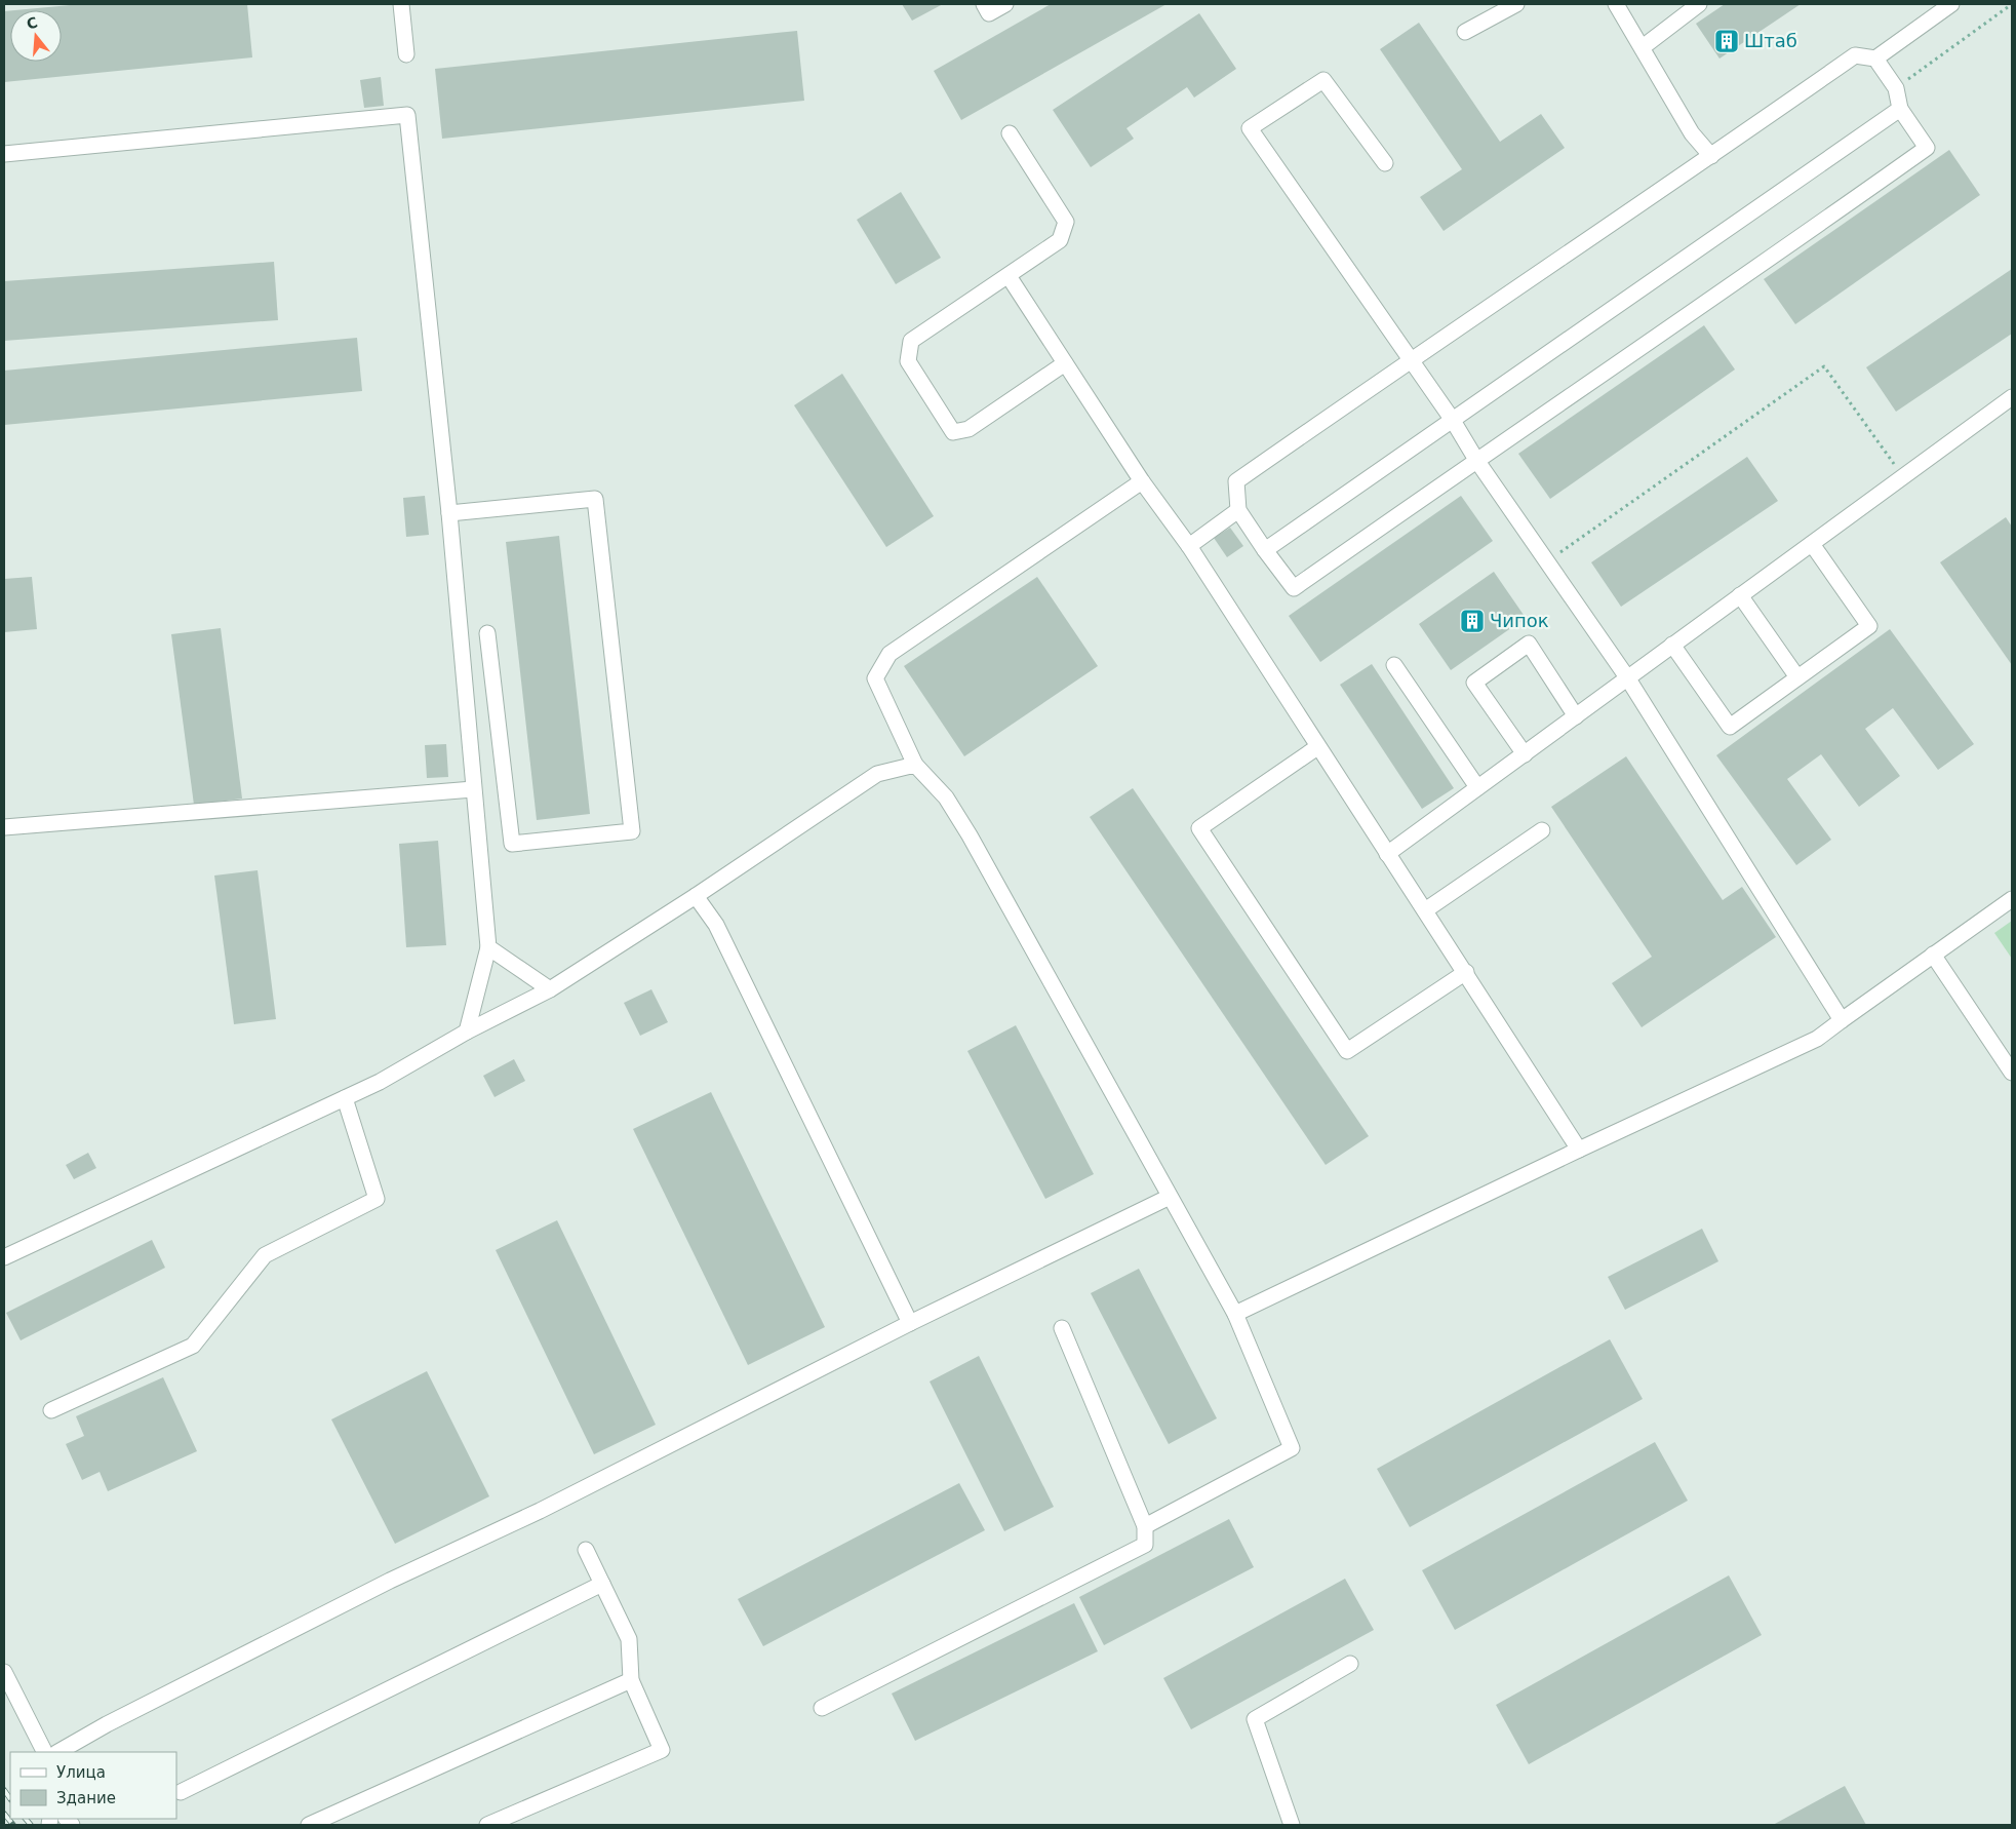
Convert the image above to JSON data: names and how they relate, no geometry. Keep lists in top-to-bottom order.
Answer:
{
  "places": {
    "building": ["Штаб", "Чипок"]
  },
  "legend": ["Улица", "Здание"],
  "north": "top"
}
